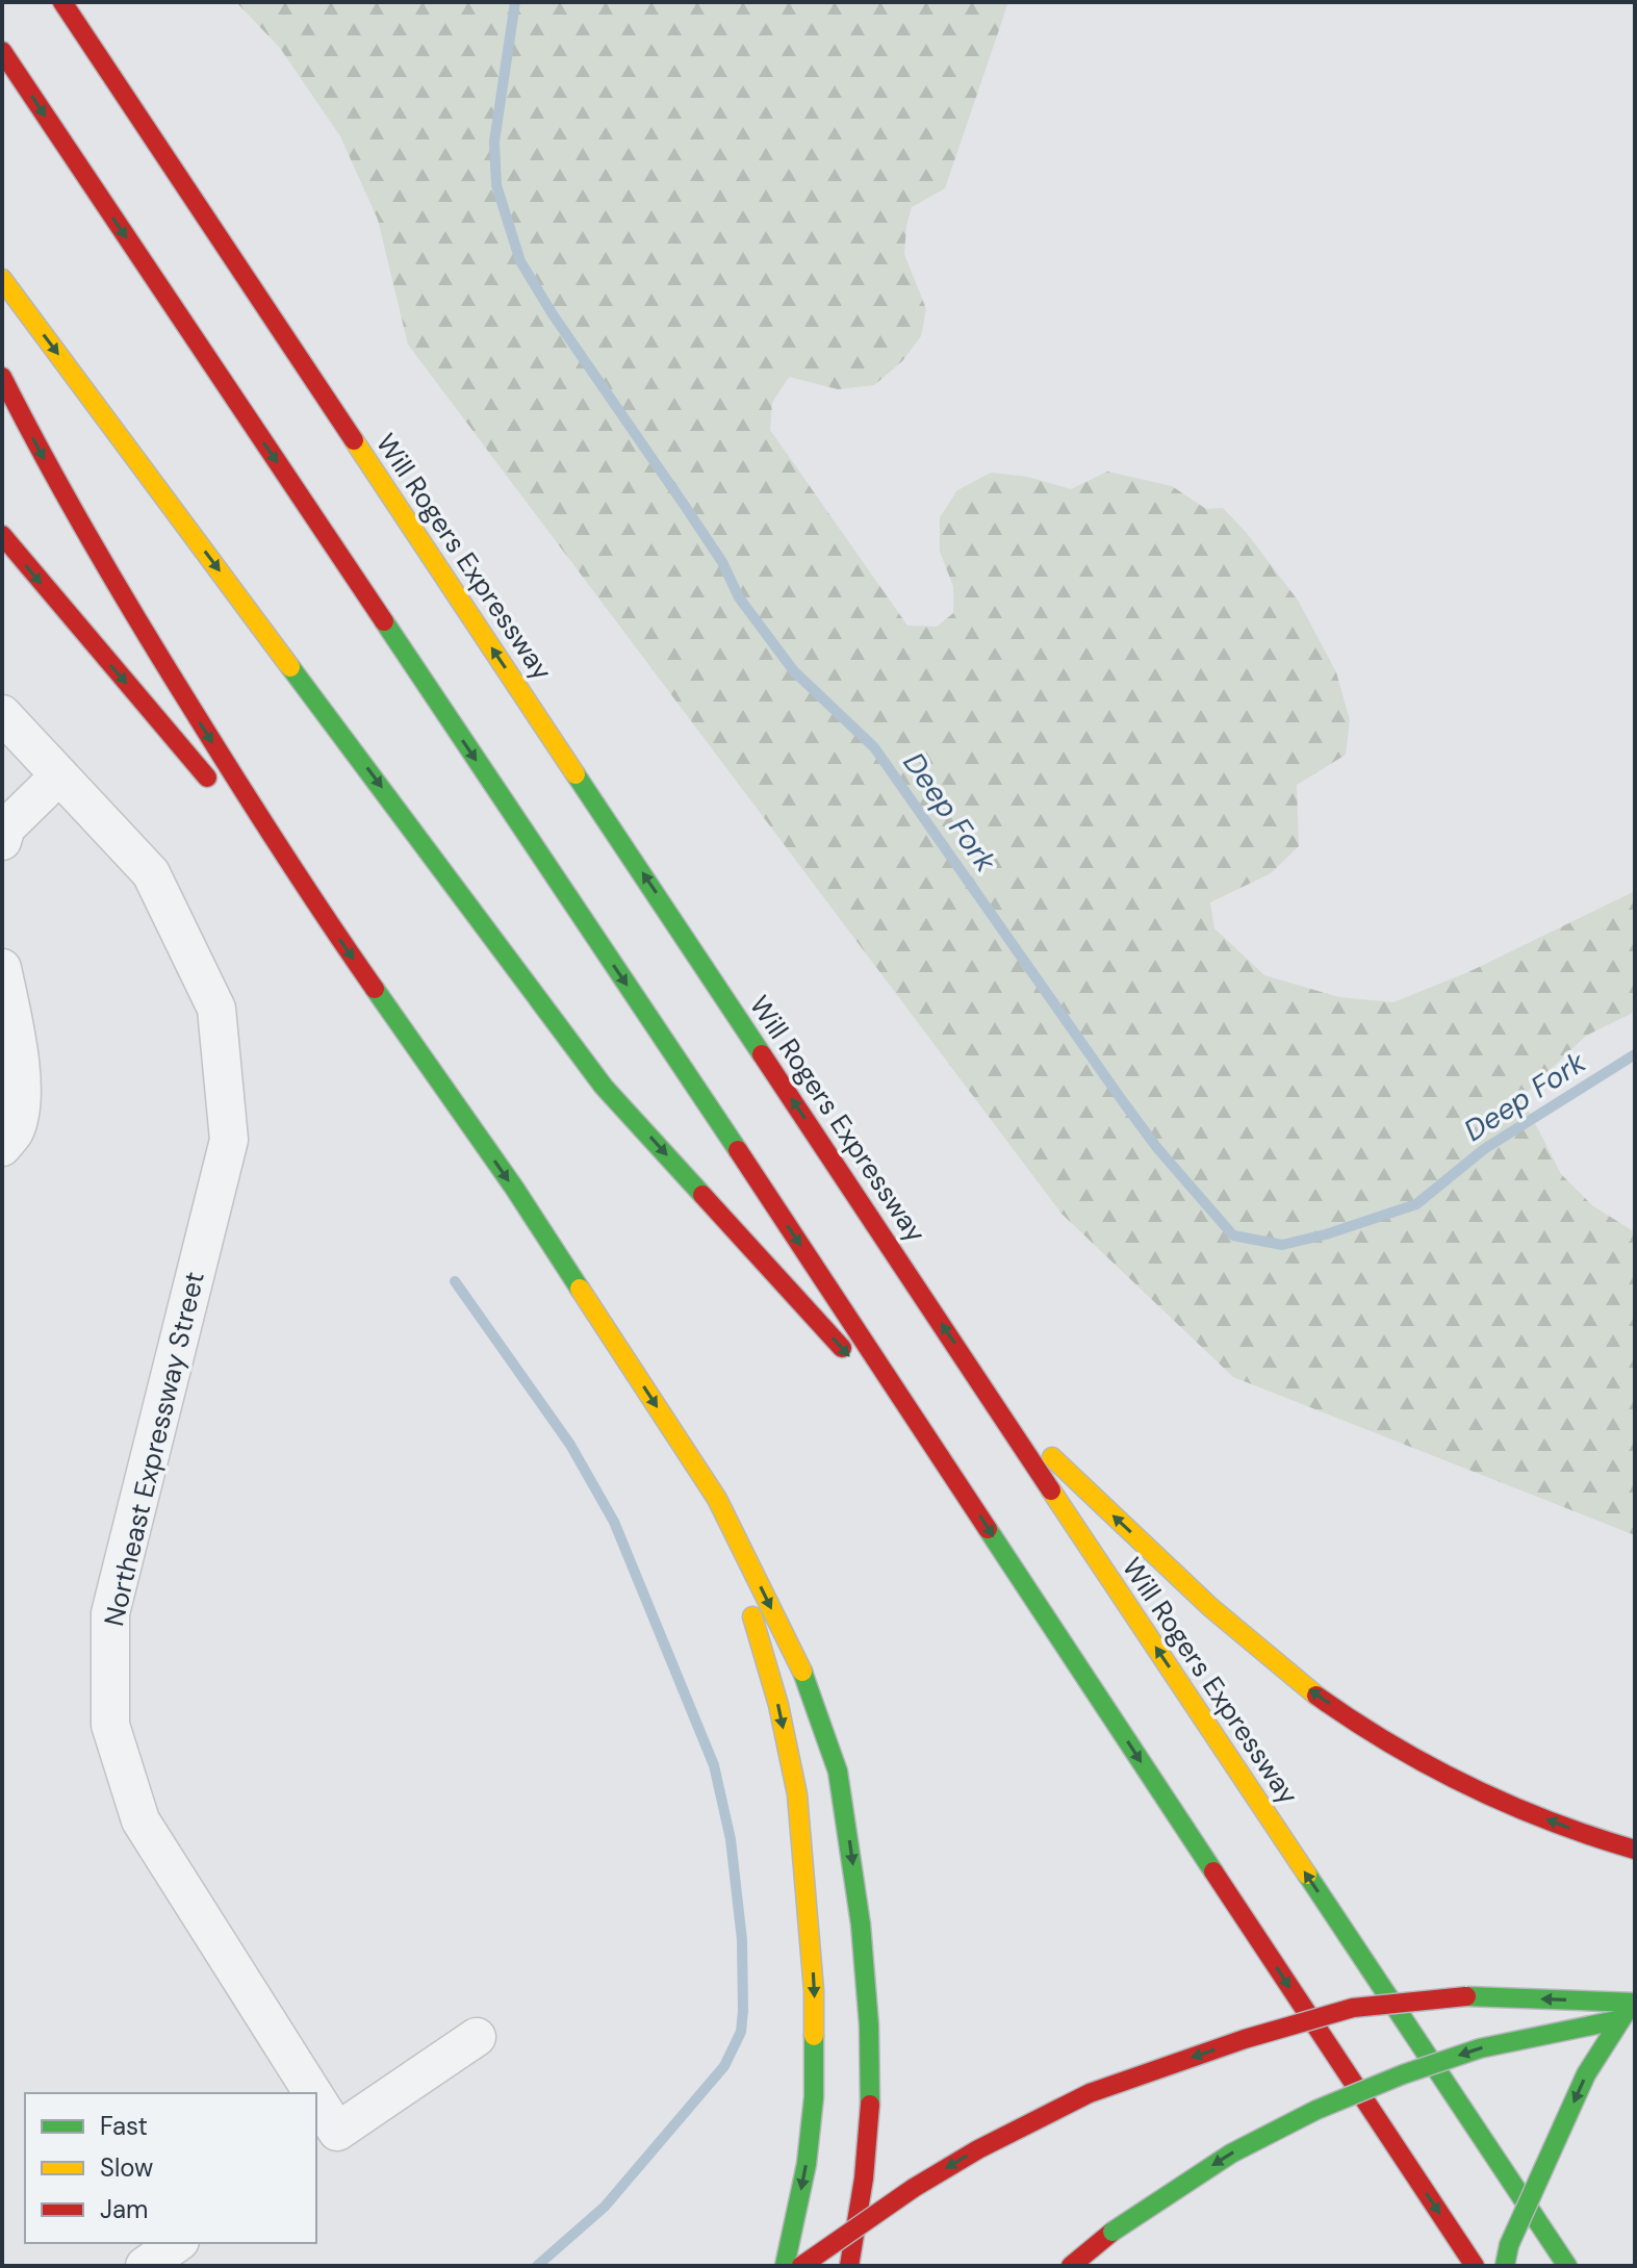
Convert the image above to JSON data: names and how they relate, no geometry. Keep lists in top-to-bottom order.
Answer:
{
  "streets": {
    "highway": ["Will Rogers Expressway"],
    "street": ["Northeast Expressway Street"]
  },
  "water": ["Deep Fork"],
  "legend": ["Fast", "Slow", "Jam"]
}
